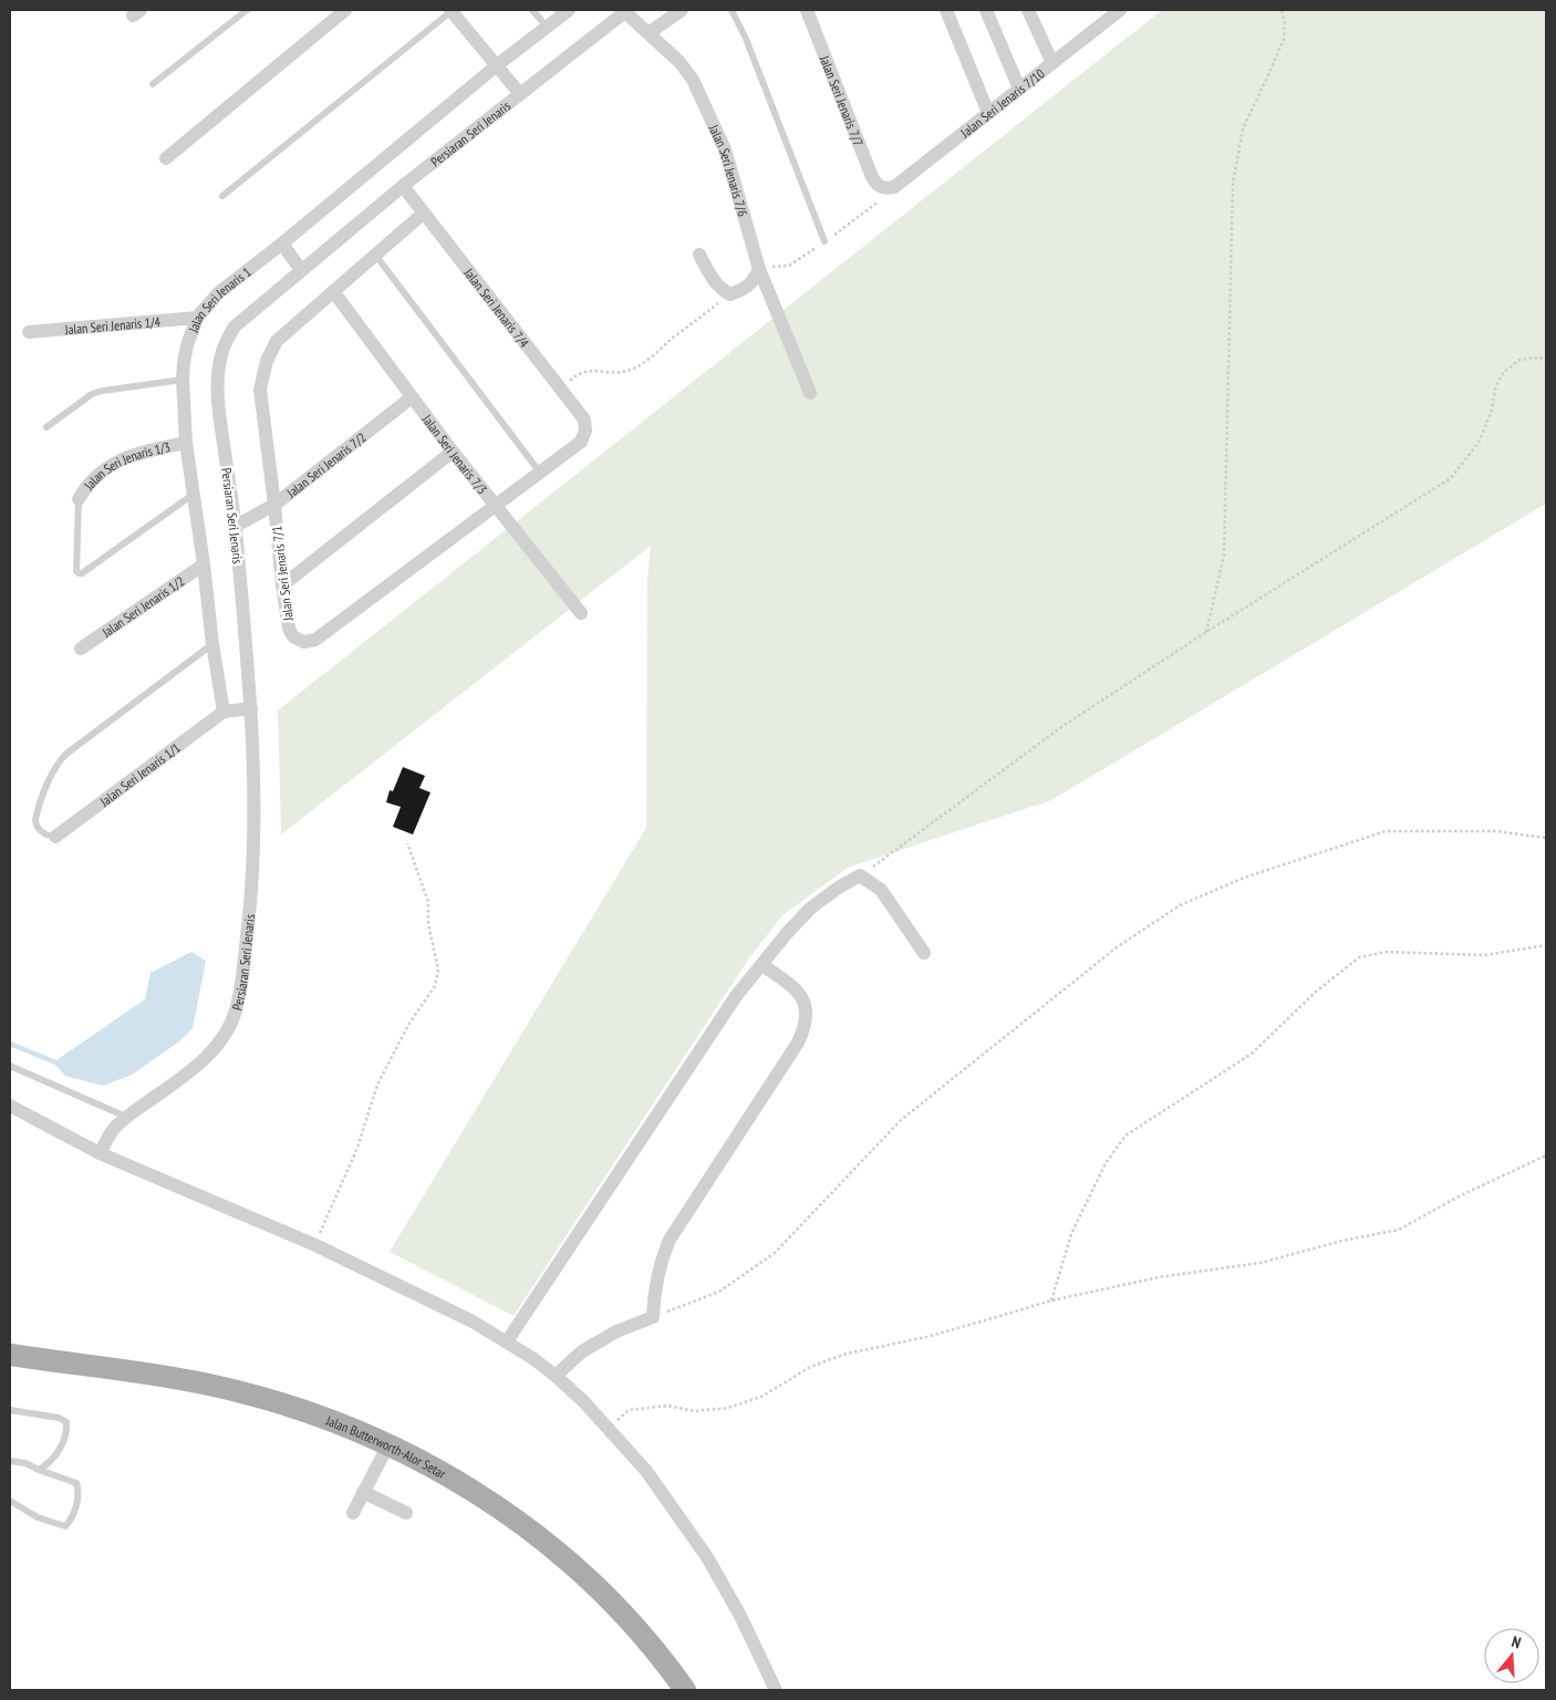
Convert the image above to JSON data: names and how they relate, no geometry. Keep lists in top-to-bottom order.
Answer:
{
  "streets": {
    "main road": ["Jalan Butterworth-Alor Setar"],
    "street": [
      "Jalan Seri Jenaris 7/7",
      "Jalan Seri Jenaris 7/10",
      "Persiaran Seri Jenaris",
      "Jalan Seri Jenaris 7/6",
      "Jalan Seri Jenaris 1",
      "Jalan Seri Jenaris 7/4",
      "Jalan Seri Jenaris 1/4",
      "Jalan Seri Jenaris 7/3",
      "Jalan Seri Jenaris 7/2",
      "Jalan Seri Jenaris 1/3",
      "Jalan Seri Jenaris 7/1",
      "Jalan Seri Jenaris 1/2",
      "Jalan Seri Jenaris 1/1"
    ]
  },
  "crossings": [
    ["Jalan Seri Jenaris 7/7", "Jalan Seri Jenaris 7/10"],
    ["Persiaran Seri Jenaris", "Jalan Seri Jenaris 7/6"],
    ["Persiaran Seri Jenaris", "Jalan Seri Jenaris 7/4"],
    ["Persiaran Seri Jenaris", "Jalan Seri Jenaris 7/2"],
    ["Jalan Seri Jenaris 1", "Jalan Seri Jenaris 1/4"],
    ["Jalan Seri Jenaris 1", "Jalan Seri Jenaris 1/3"],
    ["Jalan Seri Jenaris 1", "Jalan Seri Jenaris 1/2"],
    ["Jalan Seri Jenaris 1", "Jalan Seri Jenaris 1/1"],
    ["Jalan Seri Jenaris 7/4", "Jalan Seri Jenaris 7/1"],
    ["Jalan Seri Jenaris 7/3", "Jalan Seri Jenaris 7/2"],
    ["Jalan Seri Jenaris 7/3", "Jalan Seri Jenaris 7/1"],
    ["Jalan Seri Jenaris 7/2", "Jalan Seri Jenaris 7/1"]
  ],
  "north": "top"
}
